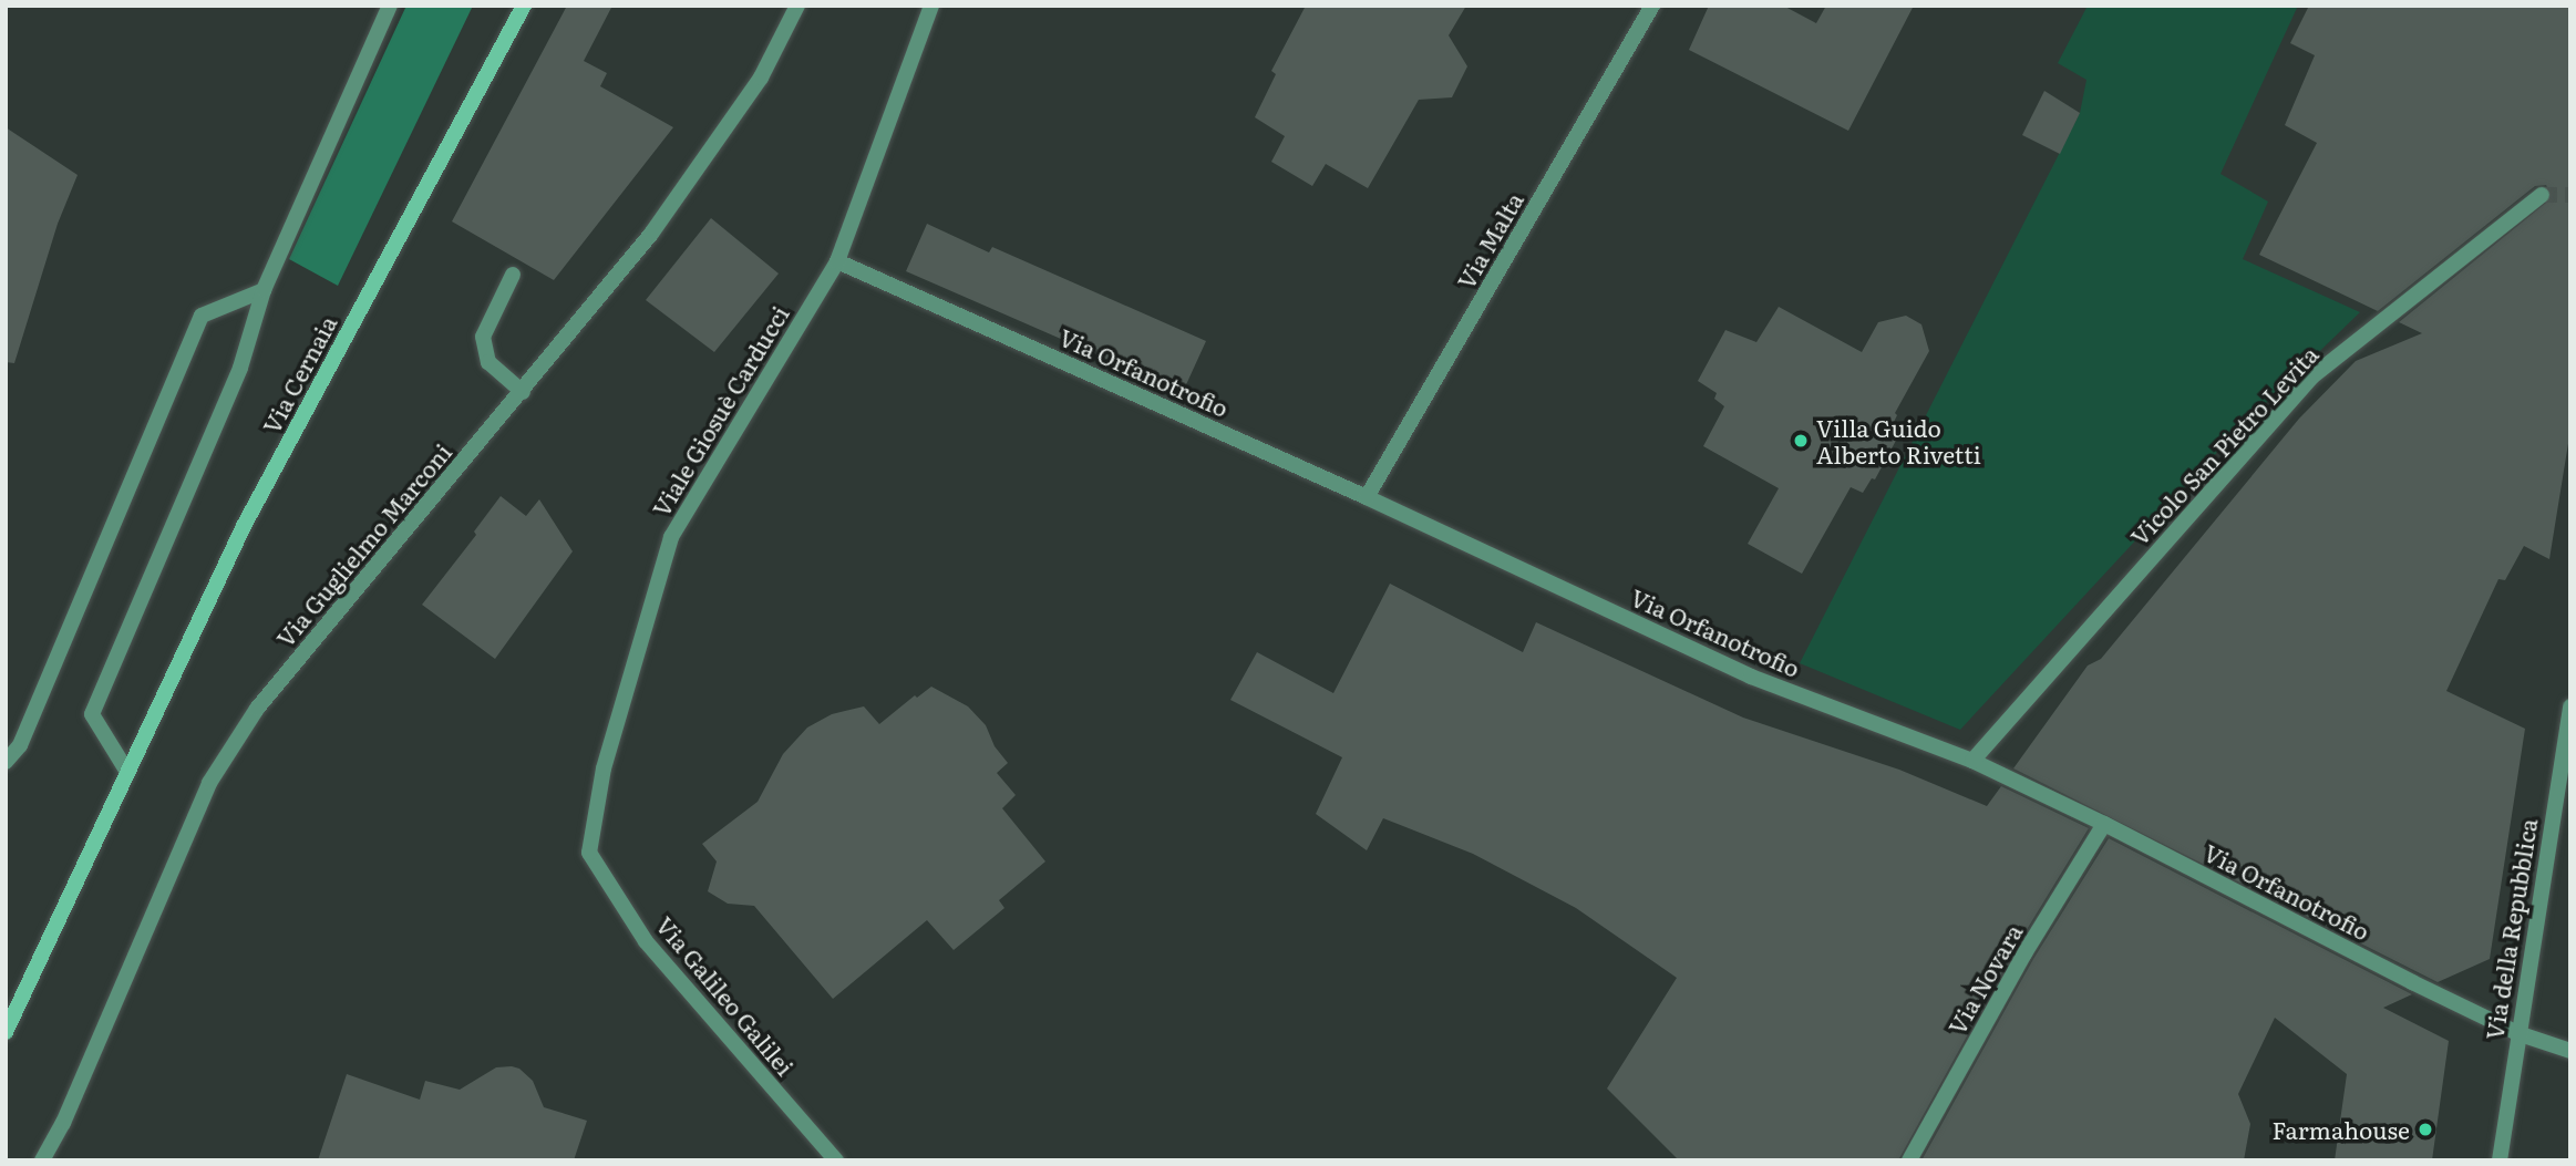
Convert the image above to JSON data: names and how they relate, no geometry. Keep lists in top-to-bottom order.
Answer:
{
  "streets": {
    "main road": ["Via Cernaia"],
    "street": [
      "Via Malta",
      "Via Orfanotrofio",
      "Viale Giosuè Carducci",
      "Vicolo San Pietro Levita",
      "Via Guglielmo Marconi",
      "Via della Repubblica",
      "Via Novara",
      "Via Galileo Galilei"
    ]
  },
  "crossings": [
    ["Via Malta", "Via Orfanotrofio"],
    ["Via Orfanotrofio", "Viale Giosuè Carducci"],
    ["Via Orfanotrofio", "Vicolo San Pietro Levita"],
    ["Via Orfanotrofio", "Via della Repubblica"],
    ["Via Orfanotrofio", "Via Novara"],
    ["Viale Giosuè Carducci", "Via Galileo Galilei"]
  ],
  "places": ["Villa Guido Alberto Rivetti", "Farmahouse"]
}
